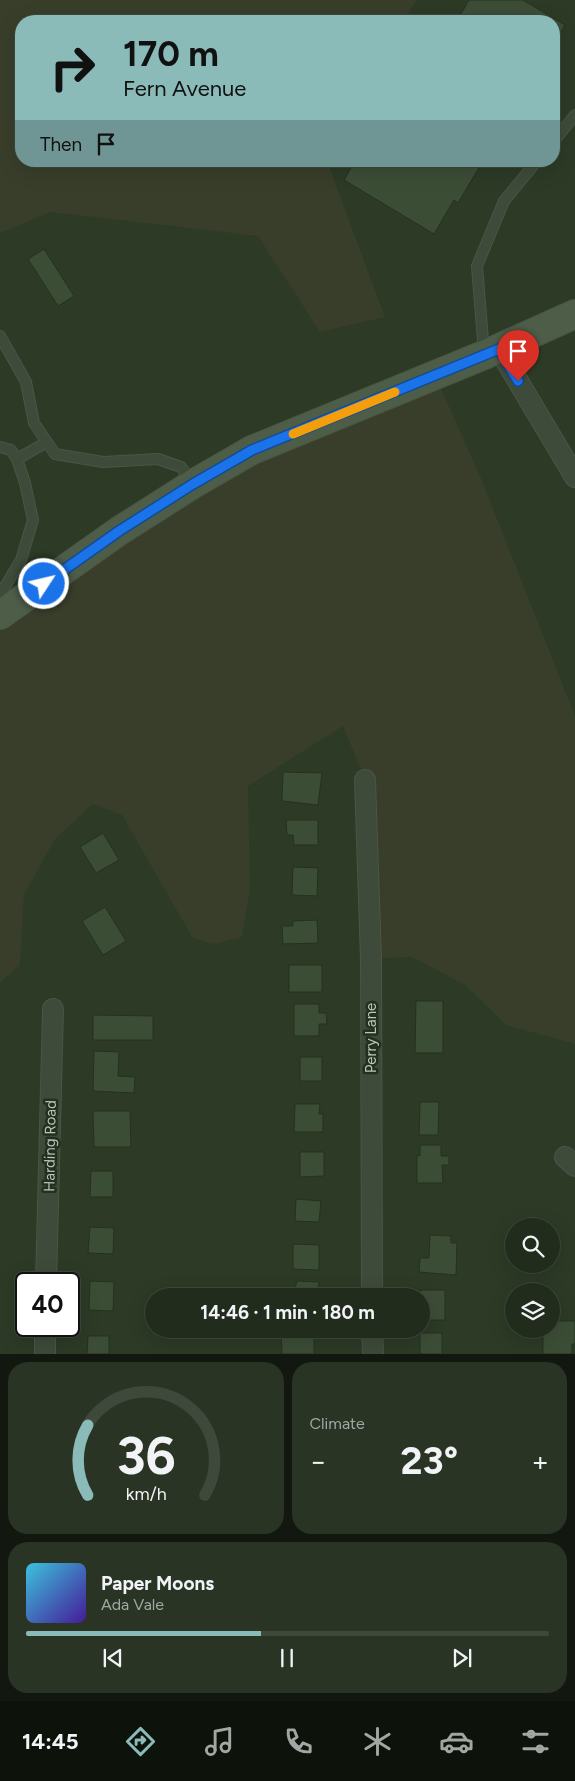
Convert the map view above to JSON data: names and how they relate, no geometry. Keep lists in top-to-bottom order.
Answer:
{
  "streets": {
    "street": ["Perry Lane", "Harding Road"]
  },
  "page": {
    "turn": ["170 m", "Fern Avenue"],
    "then": "Then",
    "limit": "40",
    "trip": "14:46 · 1 min · 180 m",
    "tile": "Climate",
    "heat": ["−", "23°", "+"],
    "song": ["Paper Moons", "Ada Vale"],
    "tabs": "14:45",
    "gauge": ["36", "km/h"]
  }
}
